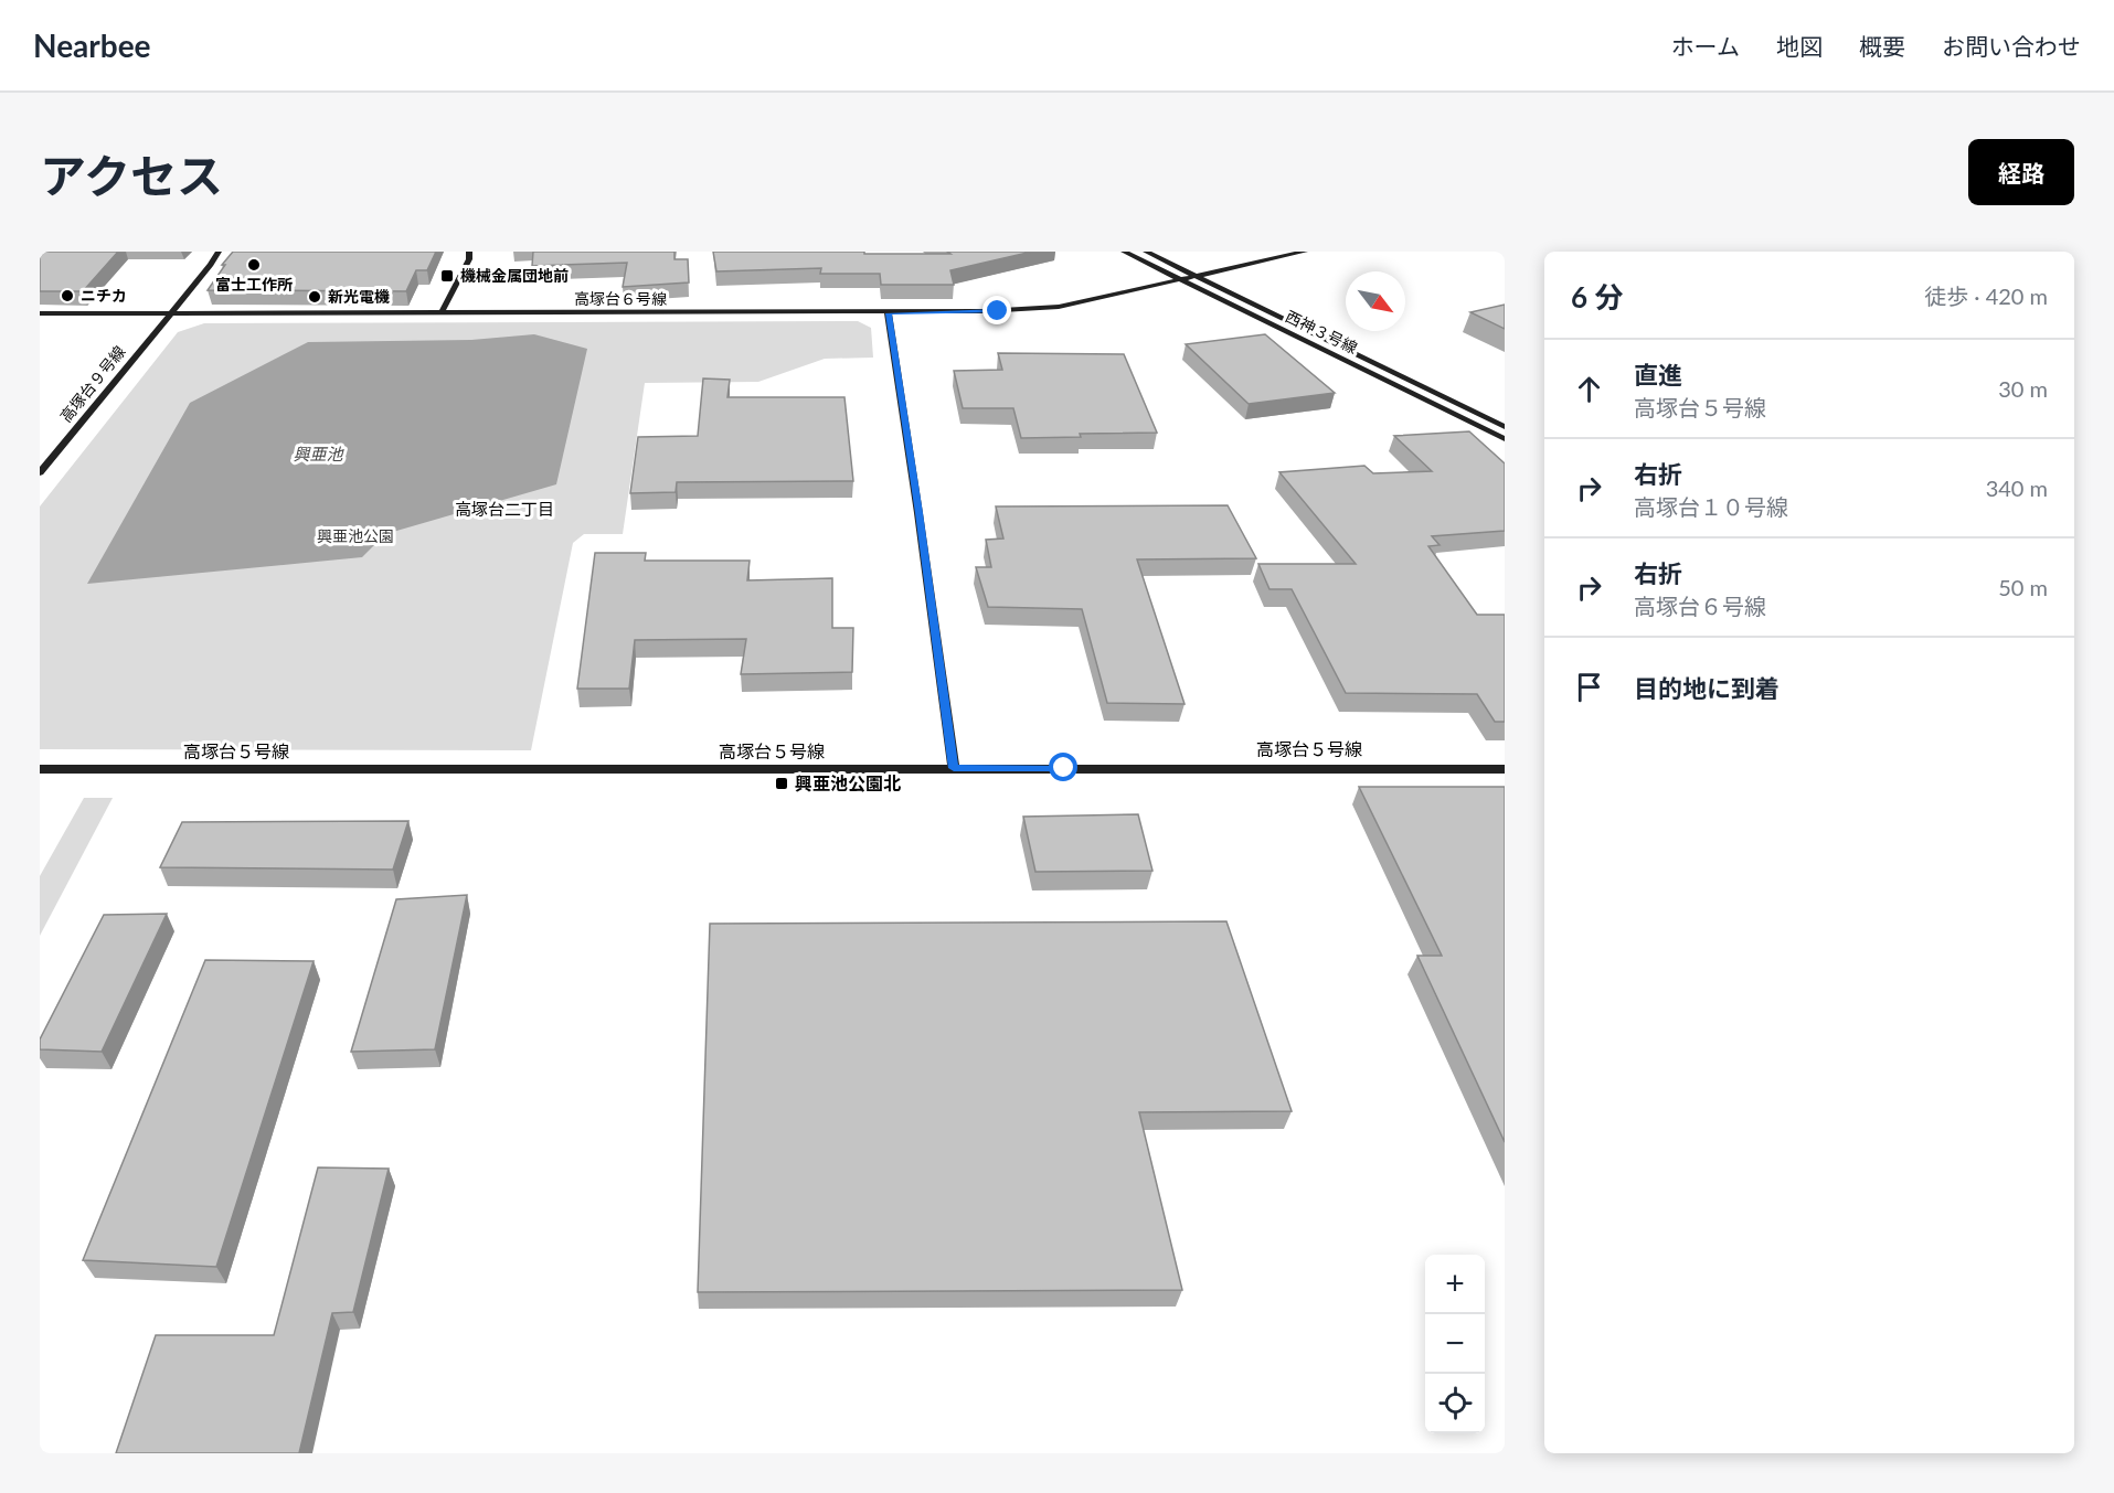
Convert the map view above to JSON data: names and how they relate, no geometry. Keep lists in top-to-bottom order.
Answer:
{
  "streets": {
    "street": [
      "高塚台６号線",
      "西神３号線",
      "高塚台９号線",
      "高塚台５号線"
    ]
  },
  "crossings": [
    ["高塚台６号線", "西神３号線"],
    ["高塚台６号線", "高塚台９号線"]
  ],
  "districts": ["高塚台二丁目"],
  "water": ["興亜池"],
  "parks": ["興亜池公園"],
  "places": {
    "other": ["富士工作所", "ニチカ", "新光電機"],
    "transit": ["機械金属団地前", "興亜池公園北"]
  },
  "north": "bottom right",
  "page": {
    "header": "Nearbee",
    "nav": [
      "ホーム",
      "地図",
      "概要",
      "お問い合わせ"
    ],
    "title": "アクセス",
    "buttons": "経路",
    "heading": ["6 分", "徒歩 · 420 m"],
    "list": [
      ["直進", "高塚台５号線", "30 m"],
      ["右折", "高塚台１０号線", "340 m"],
      ["右折", "高塚台６号線", "50 m"],
      "目的地に到着"
    ],
    "map_buttons": ["+", "−"]
  }
}
